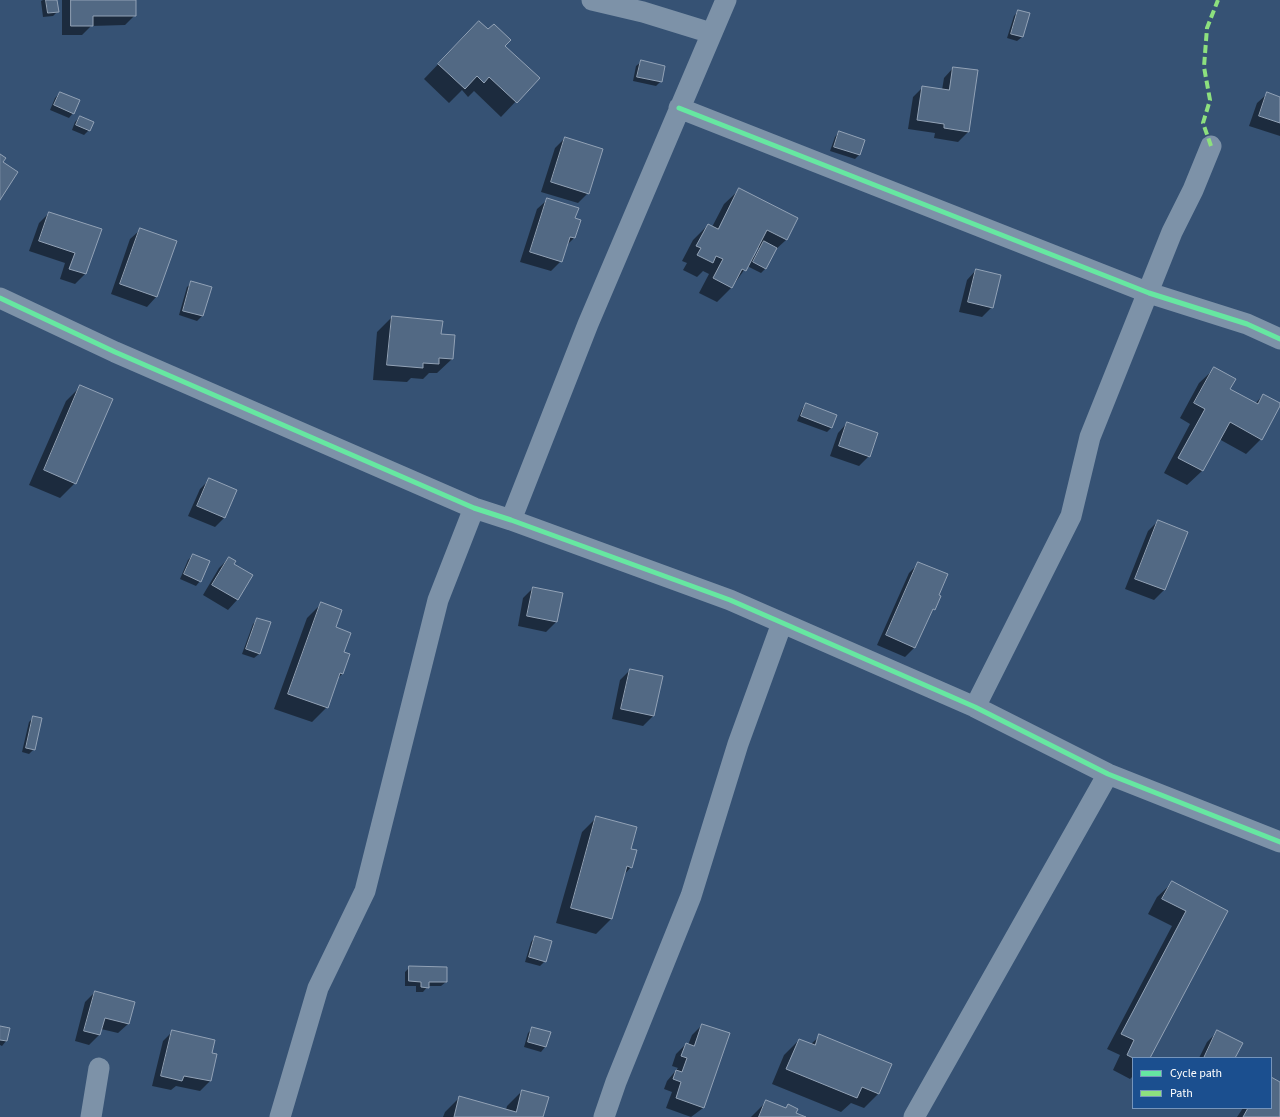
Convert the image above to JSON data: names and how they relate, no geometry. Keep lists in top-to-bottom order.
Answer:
{
  "legend": ["Cycle path", "Path"]
}
